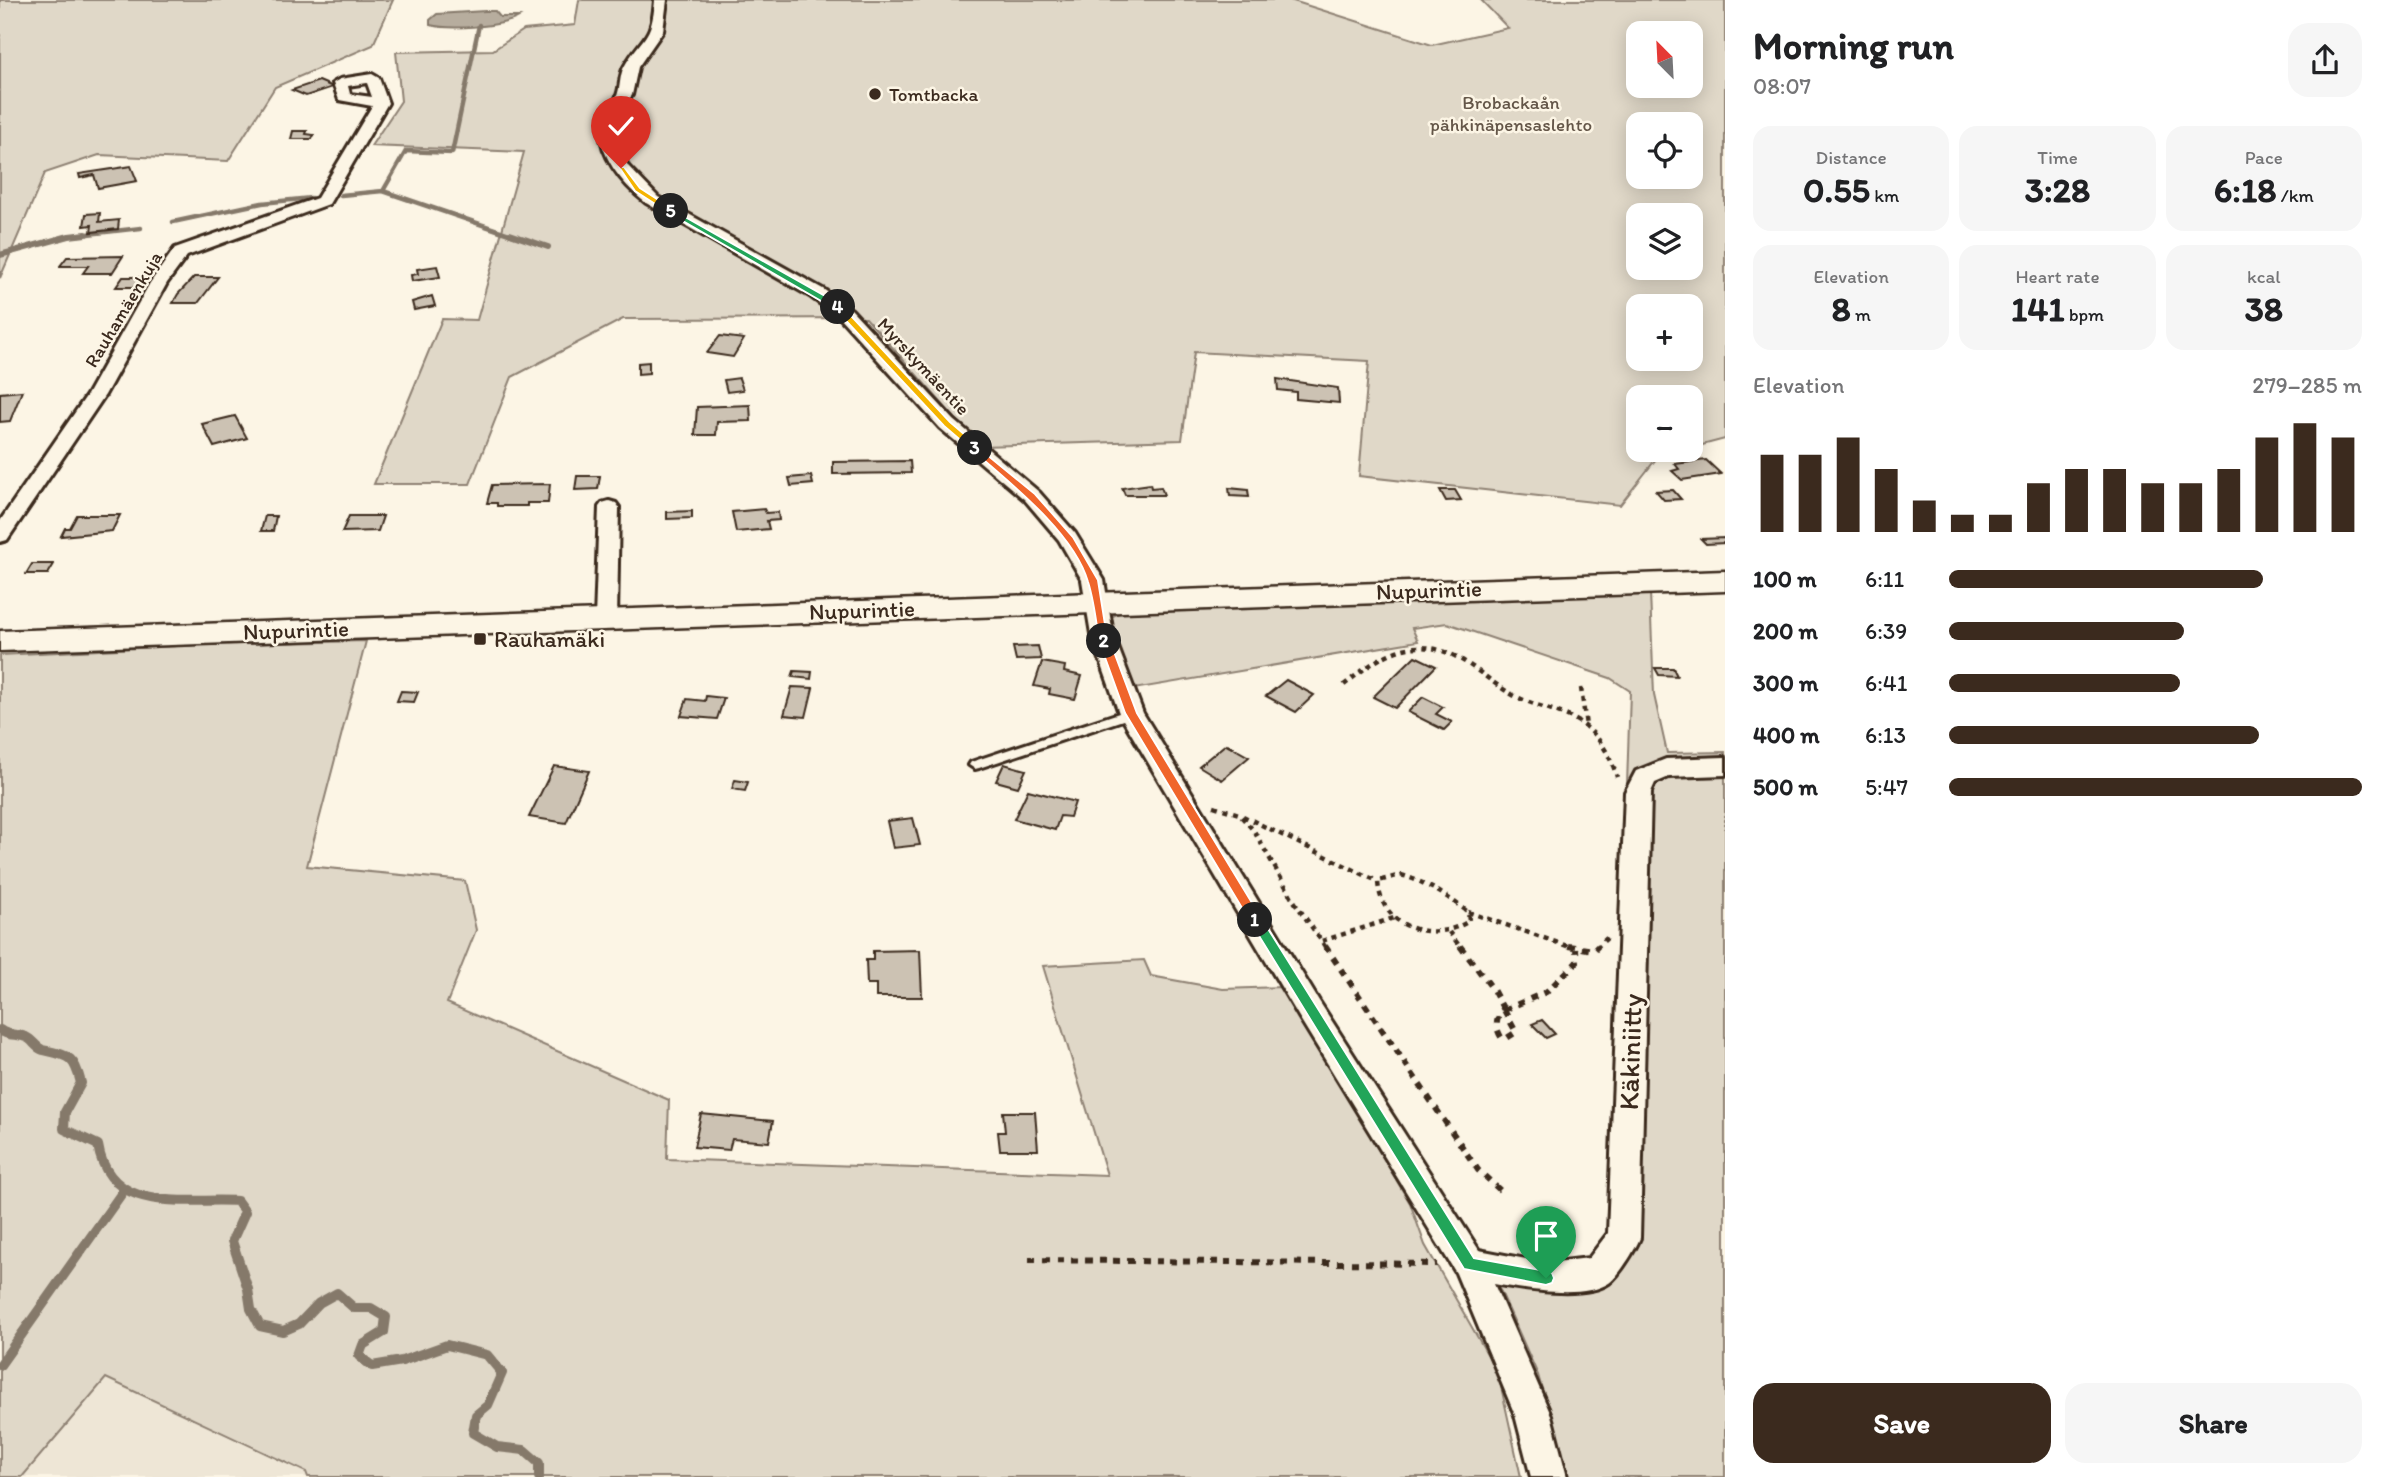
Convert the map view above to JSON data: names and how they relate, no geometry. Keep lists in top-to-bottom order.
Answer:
{
  "streets": {
    "main road": ["Nupurintie"],
    "street": ["Rauhamäenkuja", "Myrskymäentie", "Käkiniitty"]
  },
  "crossings": [
    ["Myrskymäentie", "Nupurintie"],
    ["Myrskymäentie", "Käkiniitty"]
  ],
  "parks": ["Brobackaån pähkinäpensaslehto"],
  "places": {
    "other": ["Tomtbacka"],
    "transit": ["Rauhamäki"]
  },
  "north": "top left",
  "page": {
    "heading": ["Morning run", "08:07"],
    "map_buttons": ["+", "−"],
    "stats": [
      ["Distance", "0.55 km"],
      ["Time", "3:28"],
      ["Pace", "6:18 /km"],
      ["Elevation", "8 m"],
      ["Heart rate", "141 bpm"],
      ["kcal", "38"]
    ],
    "pins": [
      "5",
      "4",
      "3",
      "2",
      "1"
    ],
    "chart": ["Elevation", "279–285 m"],
    "list": [
      {
        "name": "100 m",
        "note": "6:11"
      },
      {
        "name": "200 m",
        "note": "6:39"
      },
      {
        "name": "300 m",
        "note": "6:41"
      },
      {
        "name": "400 m",
        "note": "6:13"
      },
      {
        "name": "500 m",
        "note": "5:47"
      }
    ],
    "buttons": ["Save", "Share"]
  }
}
